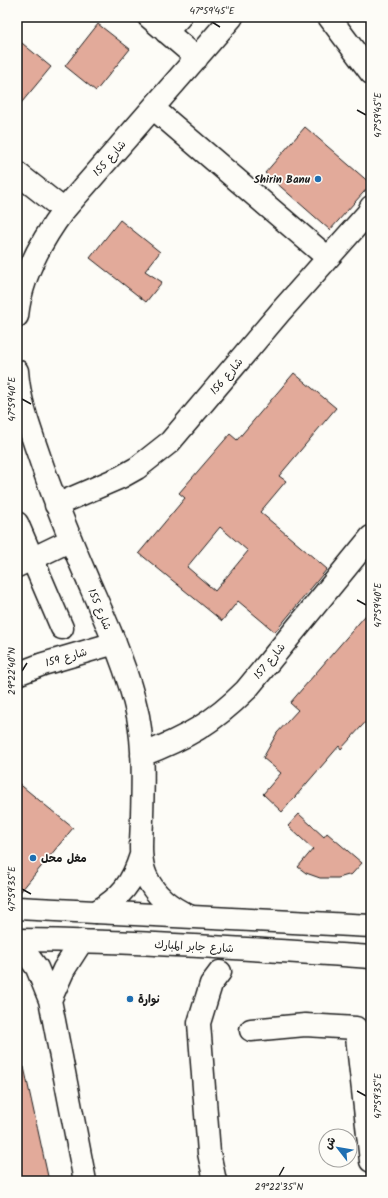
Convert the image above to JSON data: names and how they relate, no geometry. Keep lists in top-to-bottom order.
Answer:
{
  "streets": {
    "street": [
      "شارع 155",
      "شارع 156",
      "شارع 159",
      "شارع 157",
      "شارع جابر المبارك"
    ]
  },
  "crossings": [
    ["شارع 155", "شارع 156"],
    ["شارع 155", "شارع 159"],
    ["شارع 155", "شارع 157"]
  ],
  "places": ["Shirin Banu", "مغل محل", "نوارة"],
  "north": "top left",
  "coordinates": [
    "47°59'45\"E",
    "47°59'40\"E",
    "29°22'40\"N",
    "47°59'35\"E",
    "29°22'35\"N"
  ]
}
